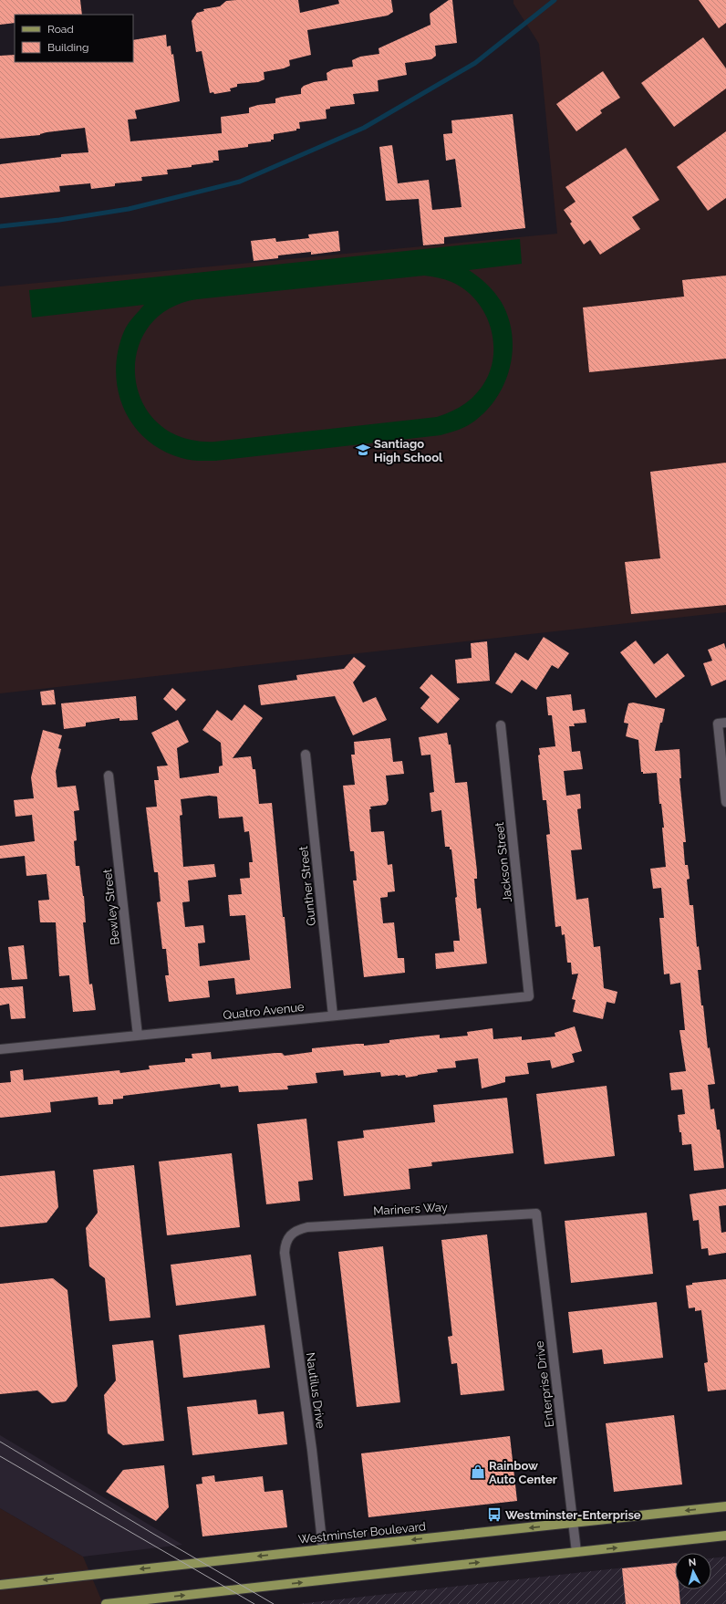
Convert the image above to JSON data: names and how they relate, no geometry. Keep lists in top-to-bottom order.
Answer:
{
  "streets": {
    "main road": ["Westminster Boulevard"],
    "street": [
      "Jackson Street",
      "Gunther Street",
      "Bewley Street",
      "Quatro Avenue",
      "Mariners Way",
      "Enterprise Drive",
      "Nautilus Drive"
    ]
  },
  "crossings": [
    ["Jackson Street", "Quatro Avenue"],
    ["Gunther Street", "Quatro Avenue"],
    ["Bewley Street", "Quatro Avenue"],
    ["Mariners Way", "Enterprise Drive"],
    ["Mariners Way", "Nautilus Drive"],
    ["Enterprise Drive", "Westminster Boulevard"],
    ["Nautilus Drive", "Westminster Boulevard"]
  ],
  "places": {
    "school or university": ["Santiago High School"],
    "shop": ["Rainbow Auto Center"],
    "bus stop": ["Westminster-Enterprise"]
  },
  "legend": ["Road", "Building"],
  "north": "top"
}
